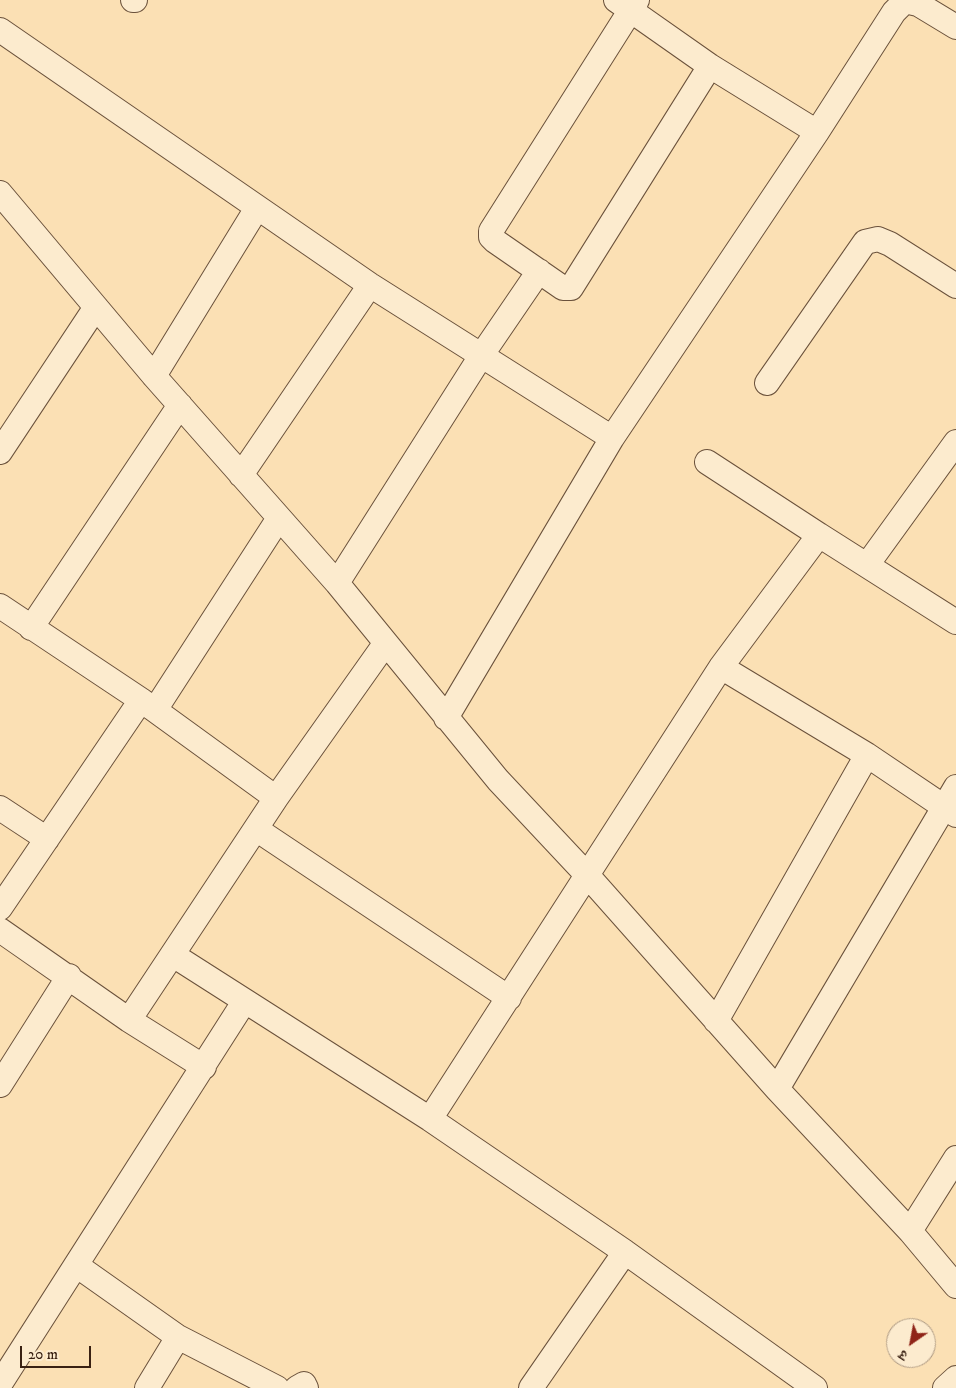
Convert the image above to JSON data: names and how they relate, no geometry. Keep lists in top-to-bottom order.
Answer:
{
  "scale_bar": "20 m",
  "north": "bottom left"
}
